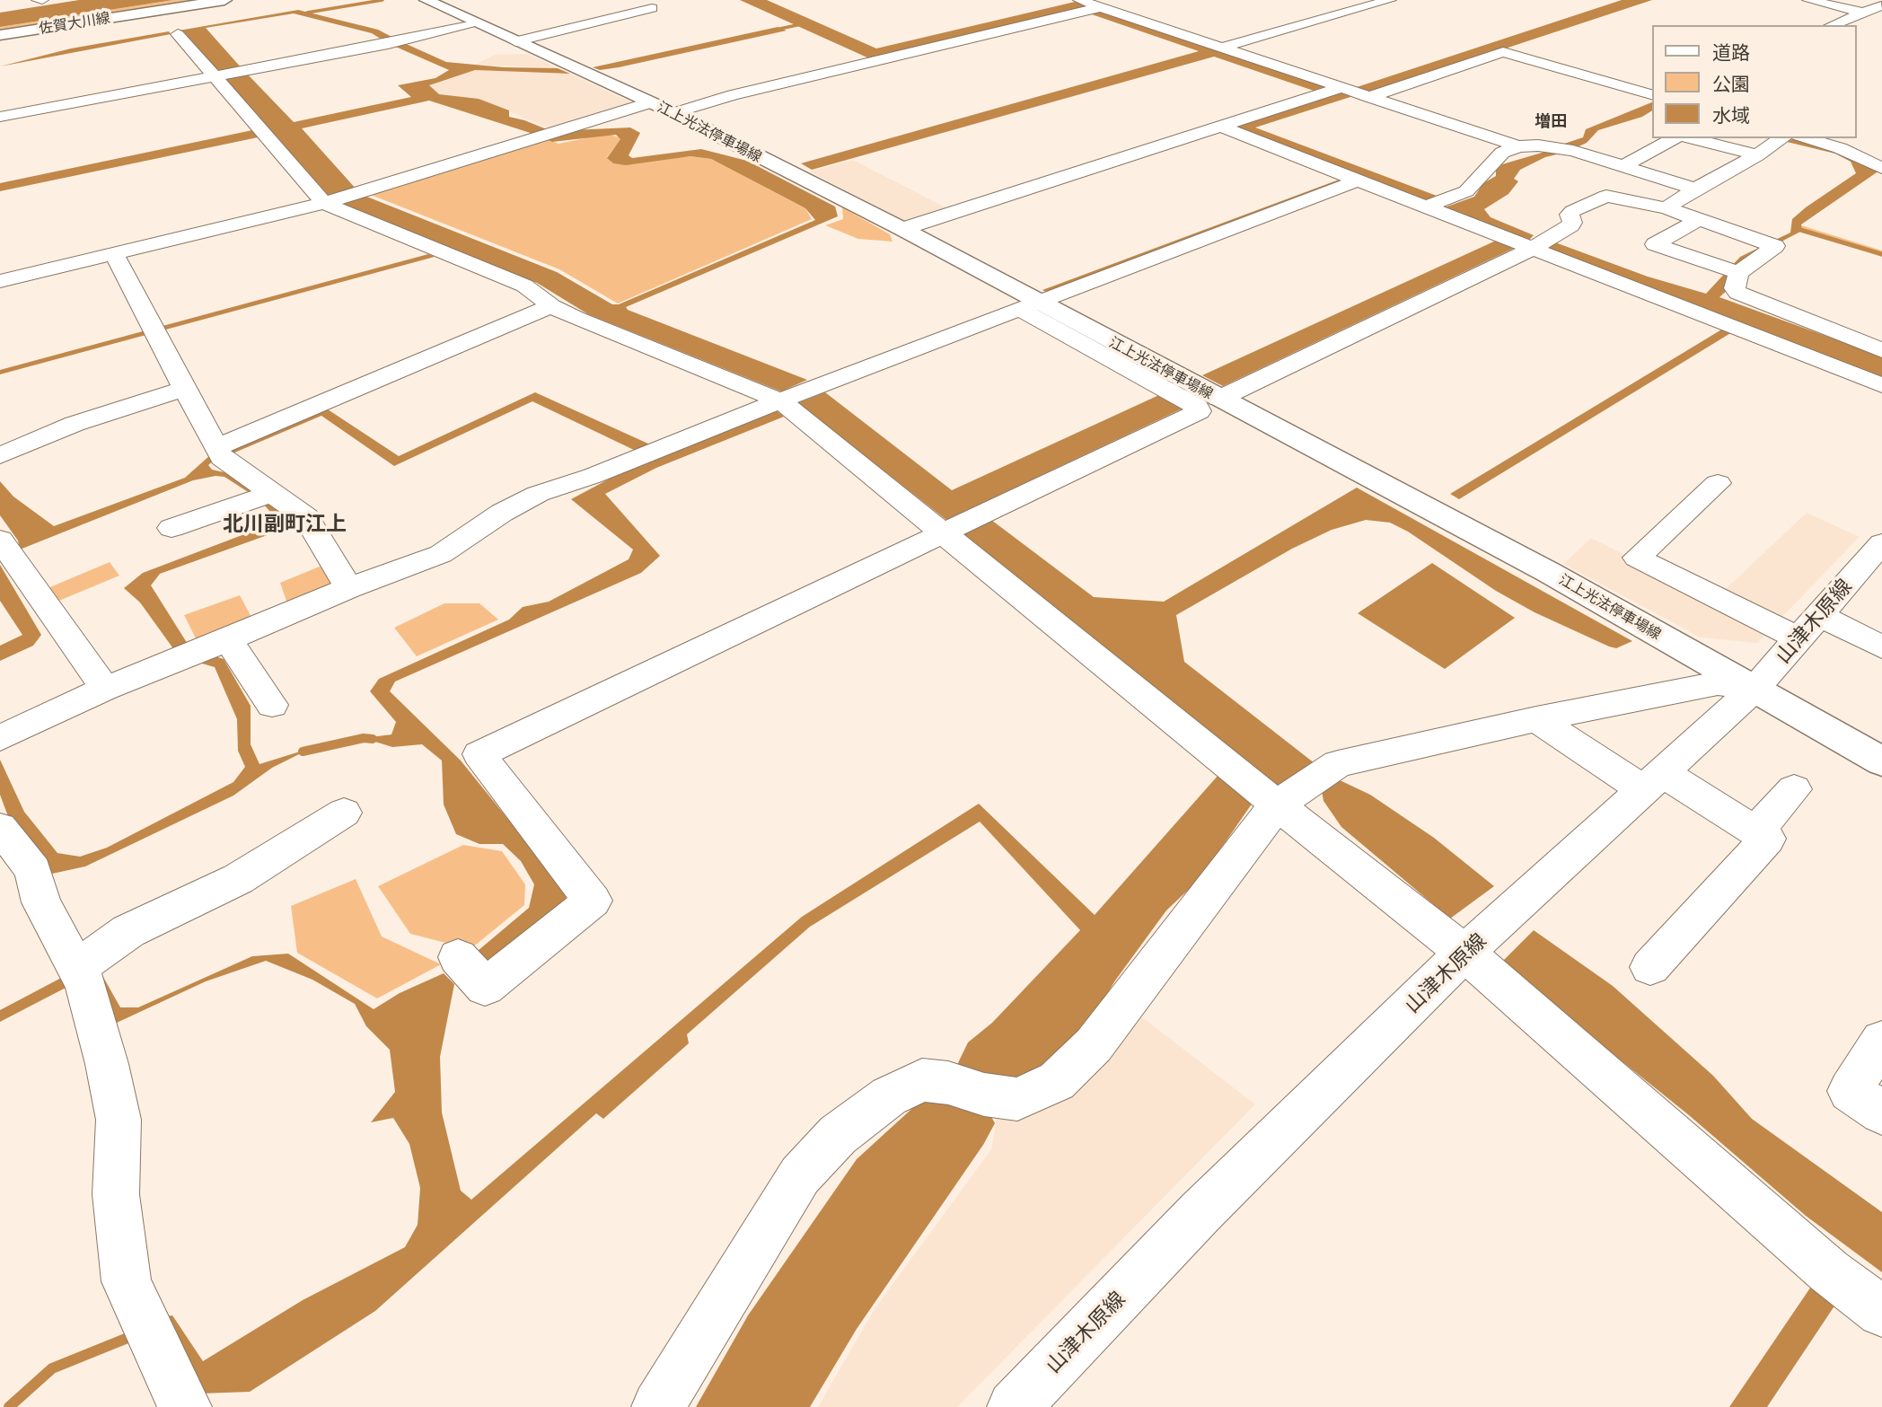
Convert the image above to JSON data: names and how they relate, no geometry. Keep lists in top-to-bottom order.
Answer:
{
  "streets": {
    "main road": ["佐賀大川線", "江上光法停車場線"],
    "street": ["山津木原線"]
  },
  "crossings": [
    ["江上光法停車場線", "山津木原線"]
  ],
  "districts": ["増田", "北川副町江上"],
  "legend": ["道路", "公園", "水域"]
}
